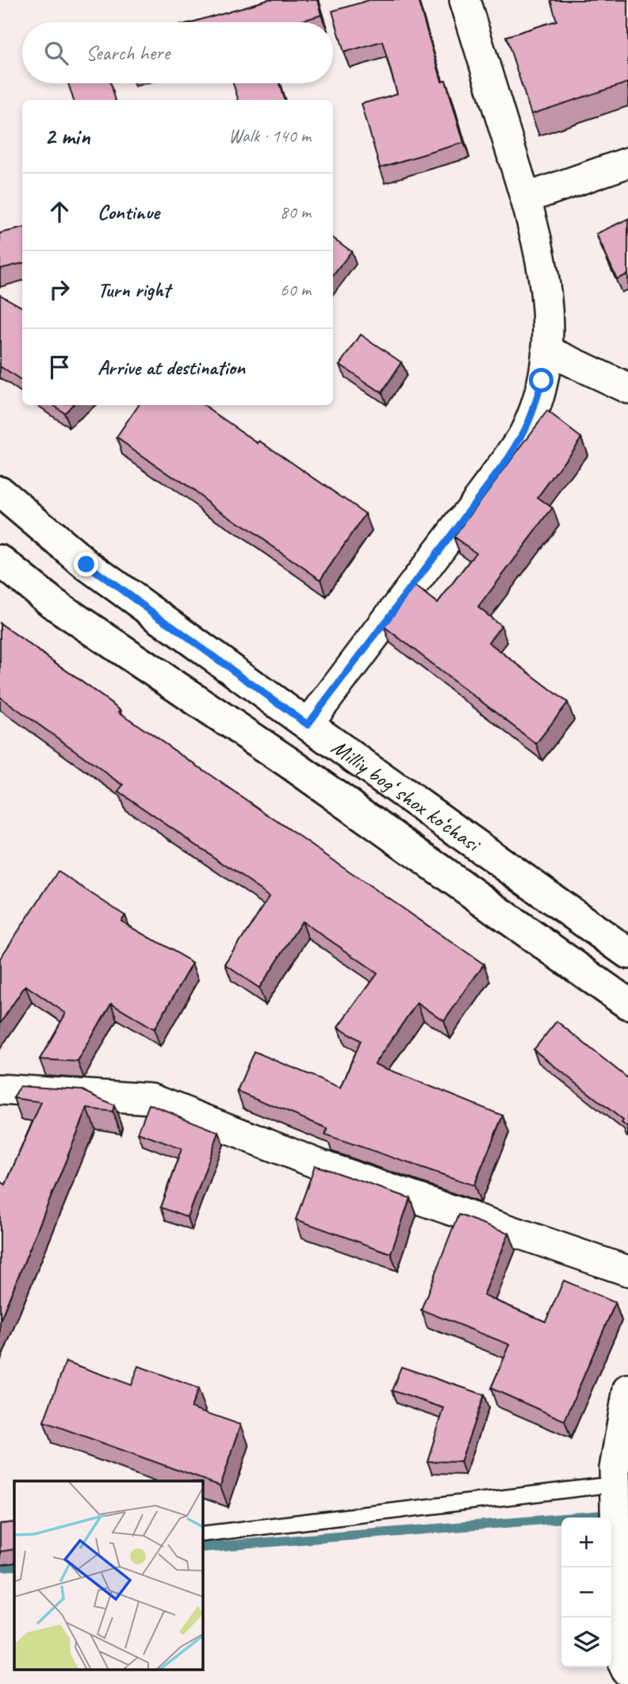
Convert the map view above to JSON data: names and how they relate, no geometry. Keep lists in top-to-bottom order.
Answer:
{
  "streets": {
    "main road": ["Milliy bog‘ shox ko‘chasi"]
  },
  "page": {
    "search": "Search here",
    "heading": ["2 min", "Walk · 140 m"],
    "list": [
      ["Continue", "80 m"],
      ["Turn right", "60 m"],
      "Arrive at destination"
    ],
    "map_buttons": ["+", "−"]
  }
}
